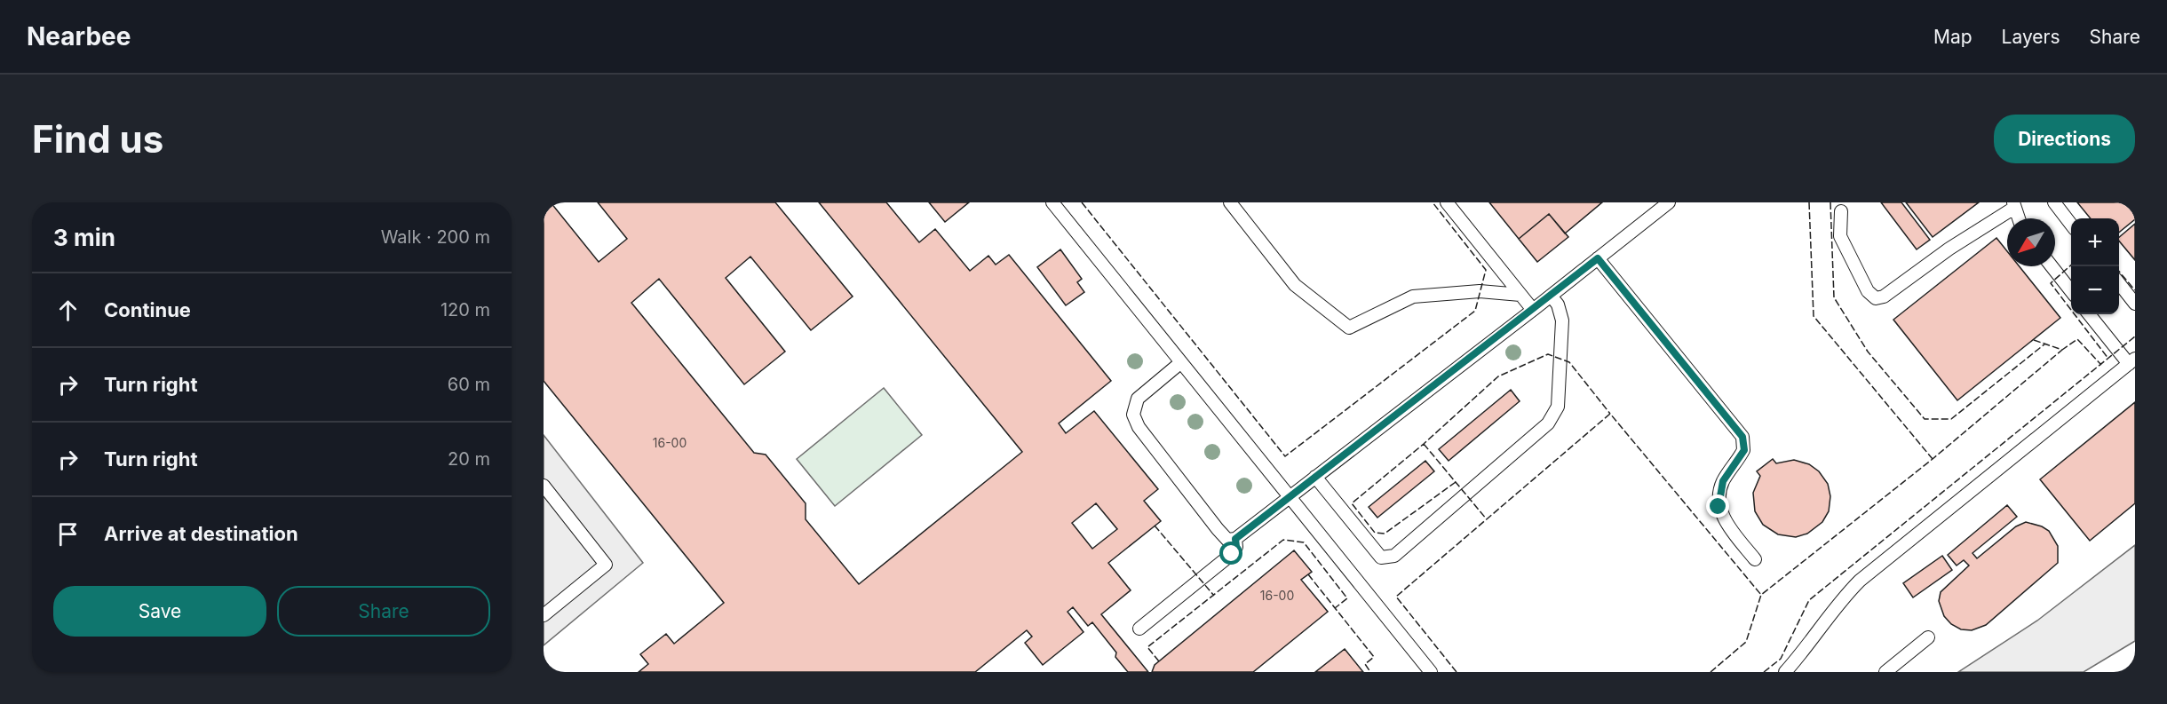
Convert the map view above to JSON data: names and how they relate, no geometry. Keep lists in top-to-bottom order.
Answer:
{
  "house_numbers": ["16-00", "16-00"],
  "north": "bottom left",
  "page": {
    "header": "Nearbee",
    "nav": ["Map", "Layers", "Share"],
    "buttons": [
      "Directions",
      ["Save", "Share"]
    ],
    "title": "Find us",
    "heading": ["3 min", "Walk · 200 m"],
    "map_buttons": ["+", "−"],
    "list": [
      ["Continue", "120 m"],
      ["Turn right", "60 m"],
      ["Turn right", "20 m"],
      "Arrive at destination"
    ]
  }
}
